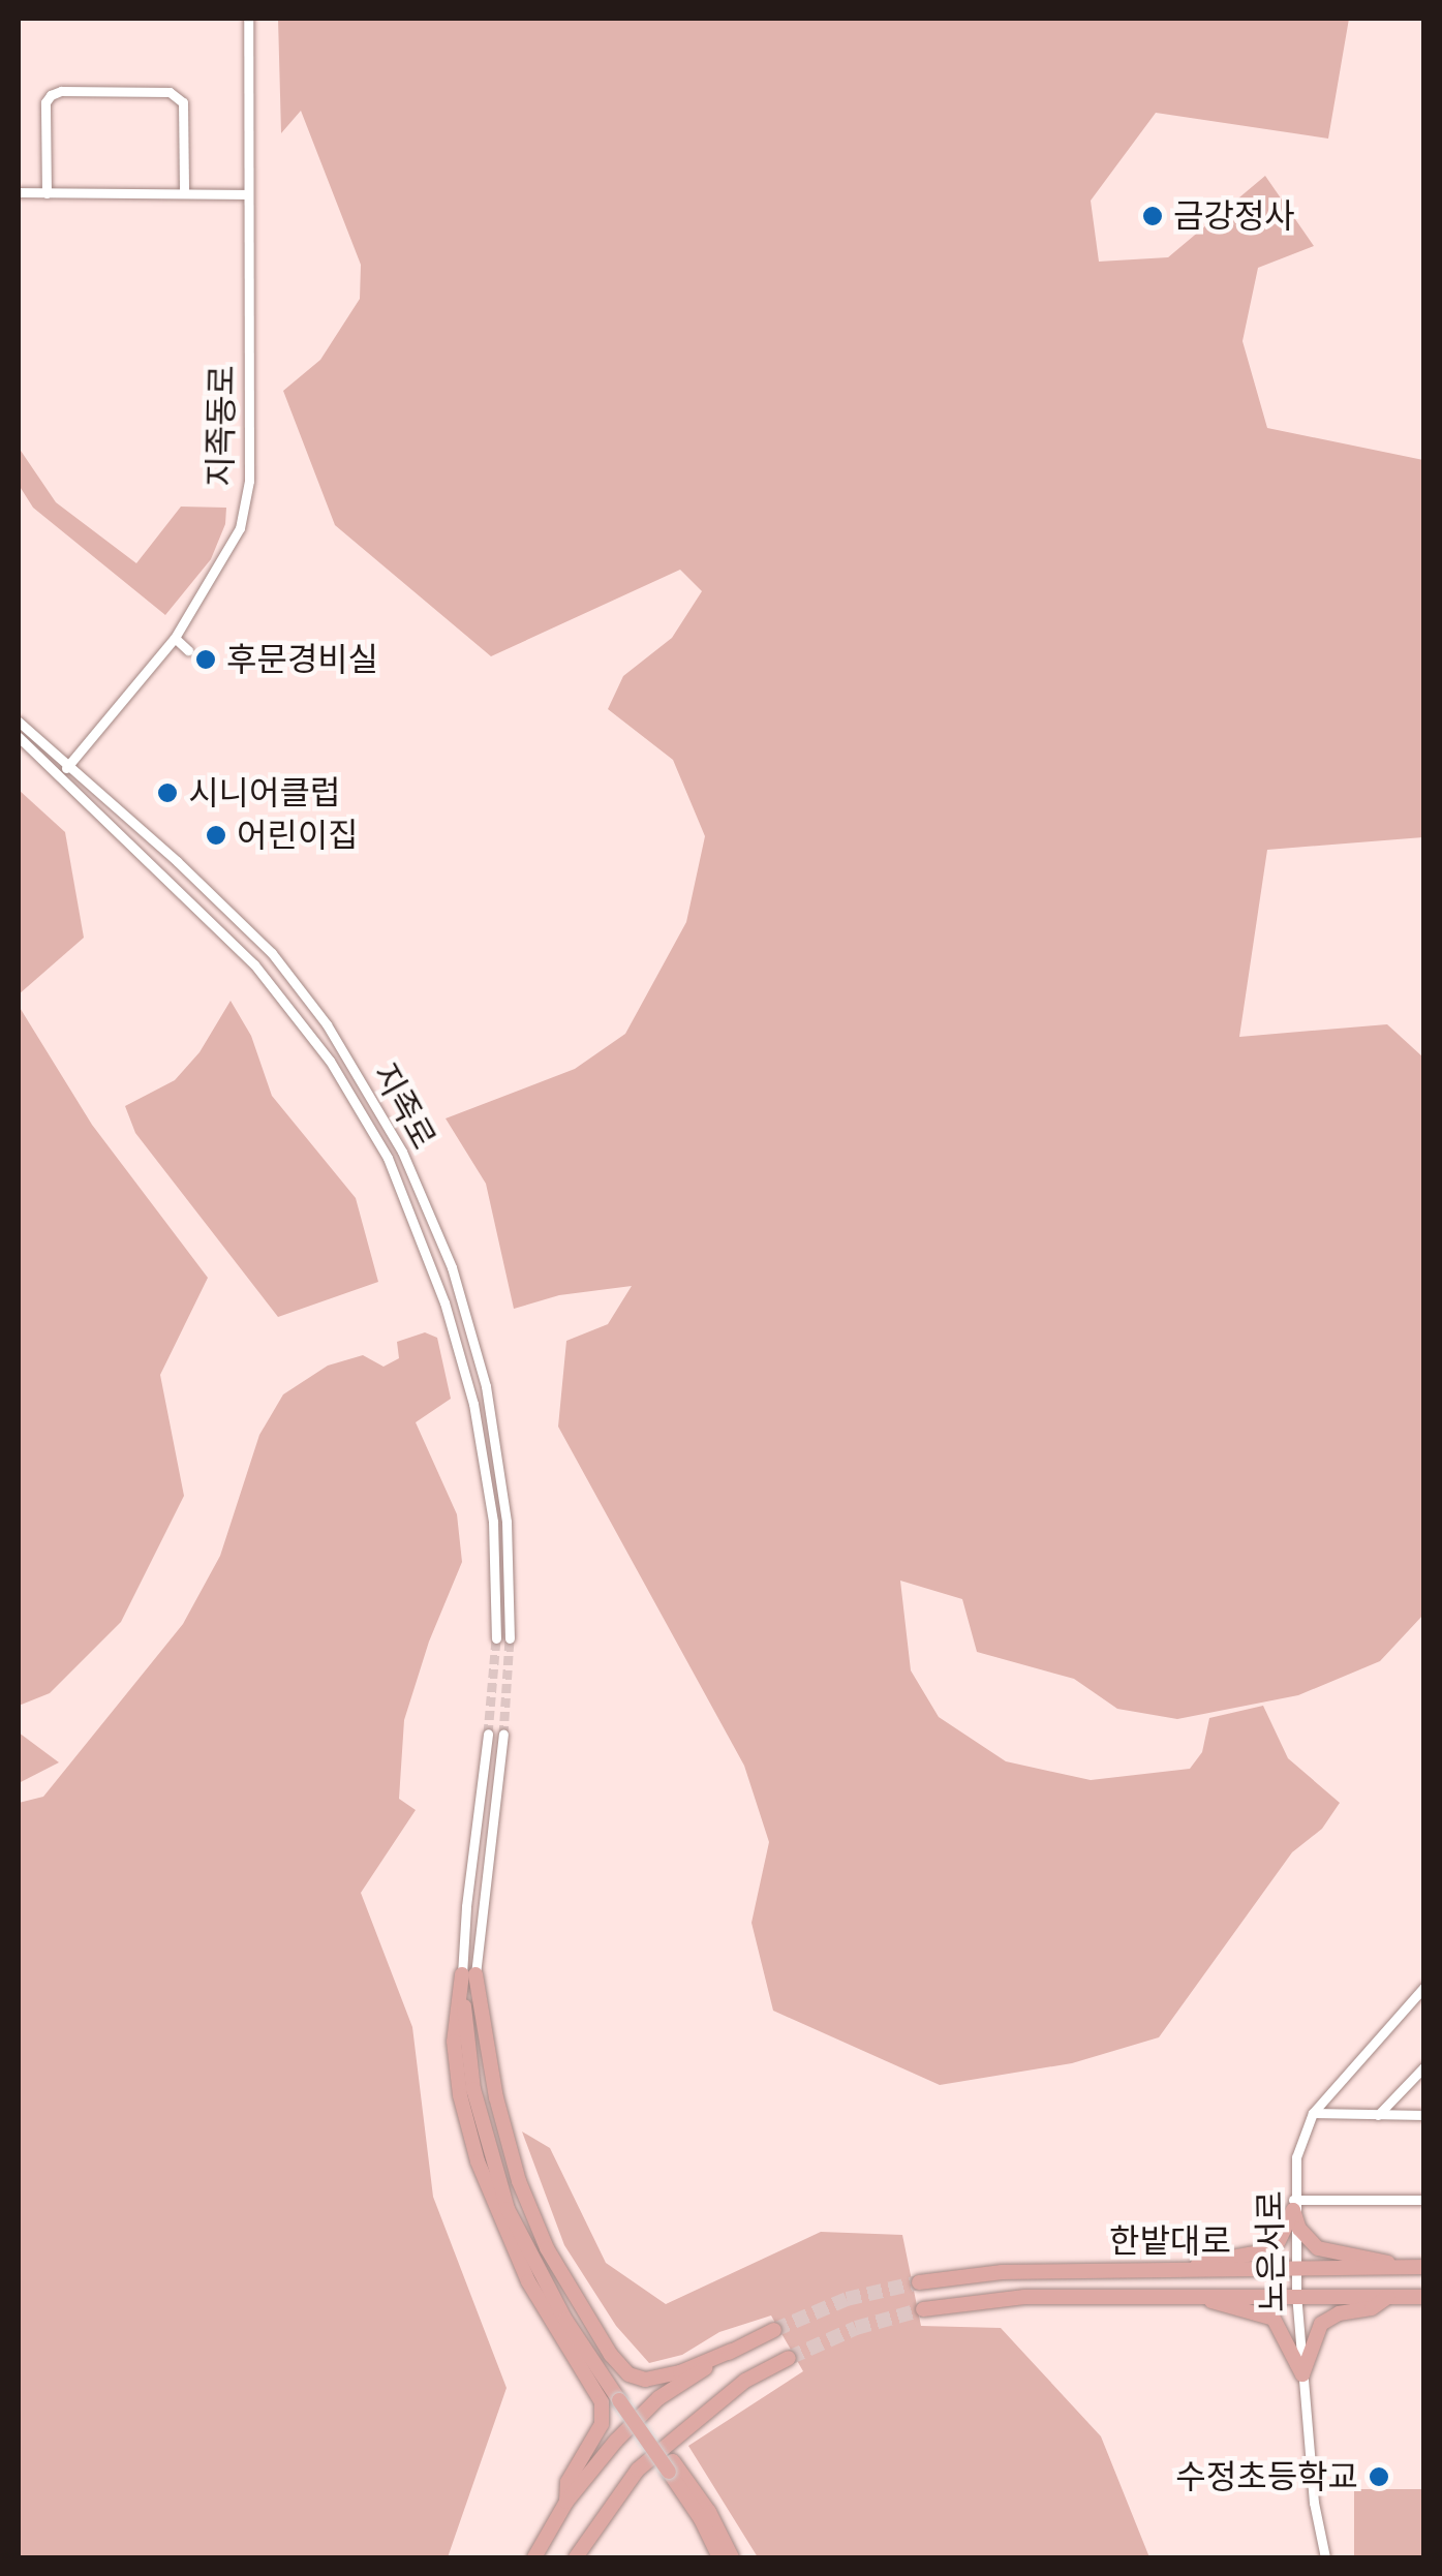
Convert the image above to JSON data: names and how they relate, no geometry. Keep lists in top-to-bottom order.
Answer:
{
  "streets": {
    "main road": ["한밭대로"],
    "street": ["지족동로", "지족로", "노은서로"]
  },
  "crossings": [
    ["지족동로", "지족로"],
    ["한밭대로", "노은서로"]
  ],
  "places": [
    "금강정사",
    "후문경비실",
    "시니어클럽",
    "어린이집",
    "수정초등학교"
  ]
}
